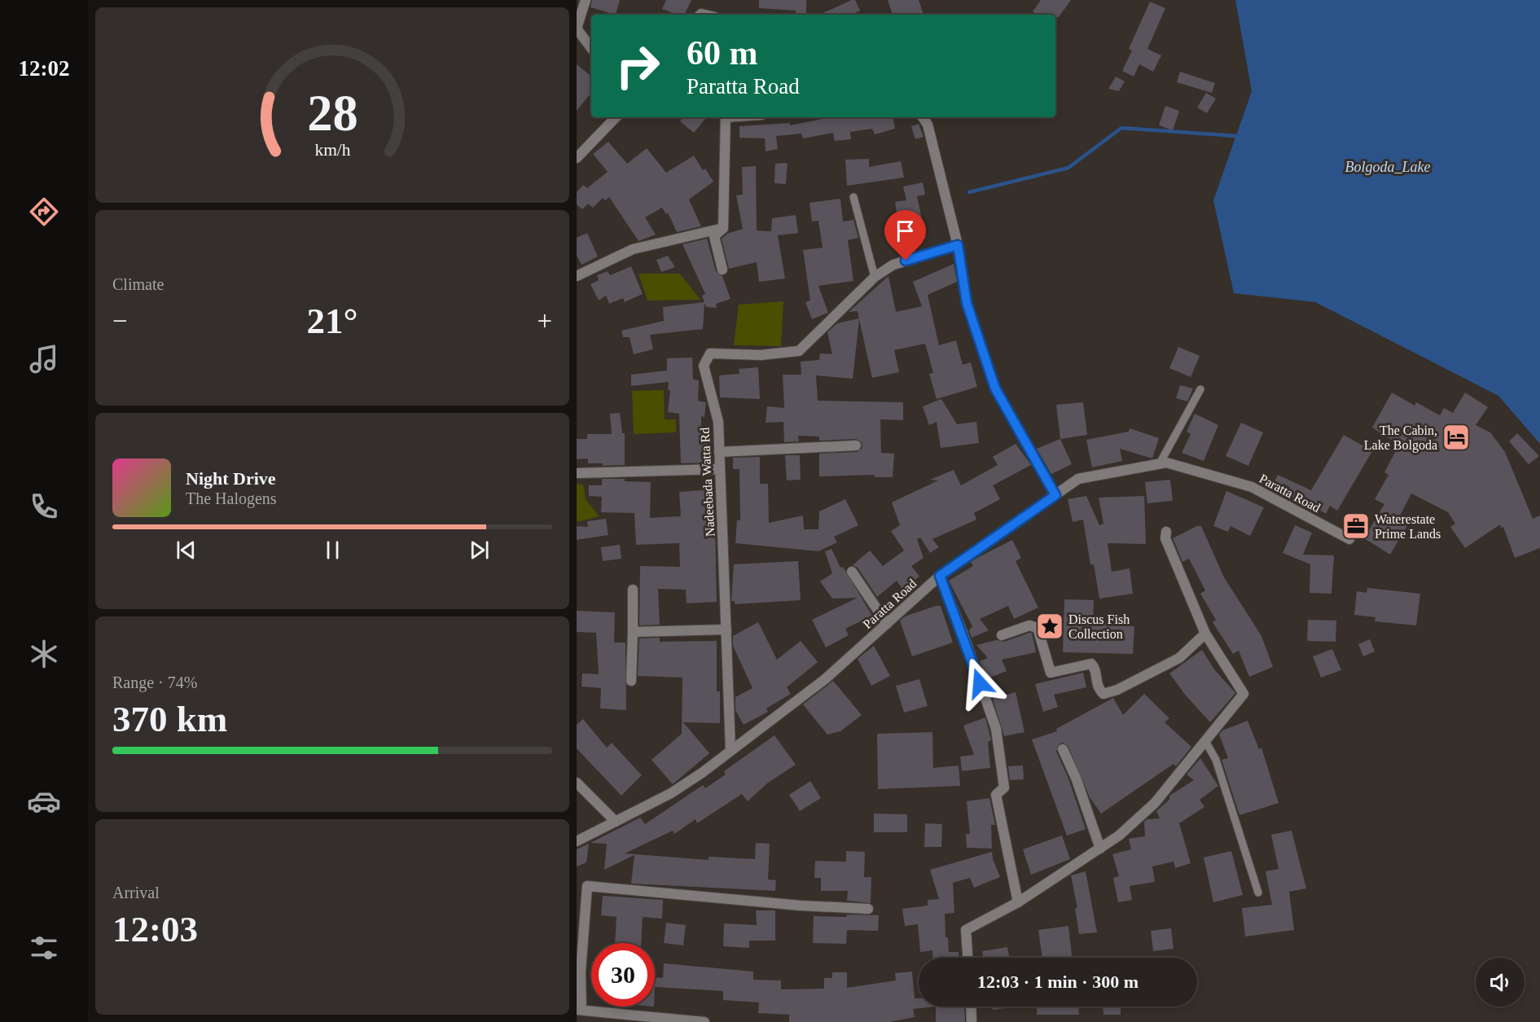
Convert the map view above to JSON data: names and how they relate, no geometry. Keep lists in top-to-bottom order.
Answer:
{
  "streets": {
    "street": ["Nadeebada Watta Rd", "Paratta Road"]
  },
  "crossings": [
    ["Nadeebada Watta Rd", "Paratta Road"]
  ],
  "water": ["Bolgoda_Lake"],
  "places": {
    "hotel": ["The Cabin, Lake Bolgoda"],
    "office": ["Waterestate Prime Lands"],
    "place": ["Discus Fish Collection"]
  },
  "page": {
    "tabs": "12:02",
    "turn": ["60 m", "Paratta Road"],
    "tile": [
      "Climate",
      ["Range · 74%", "370 km"],
      ["Arrival", "12:03"]
    ],
    "heat": ["−", "21°", "+"],
    "song": ["Night Drive", "The Halogens"],
    "limit": "30",
    "trip": "12:03 · 1 min · 300 m",
    "gauge": ["28", "km/h"]
  }
}
